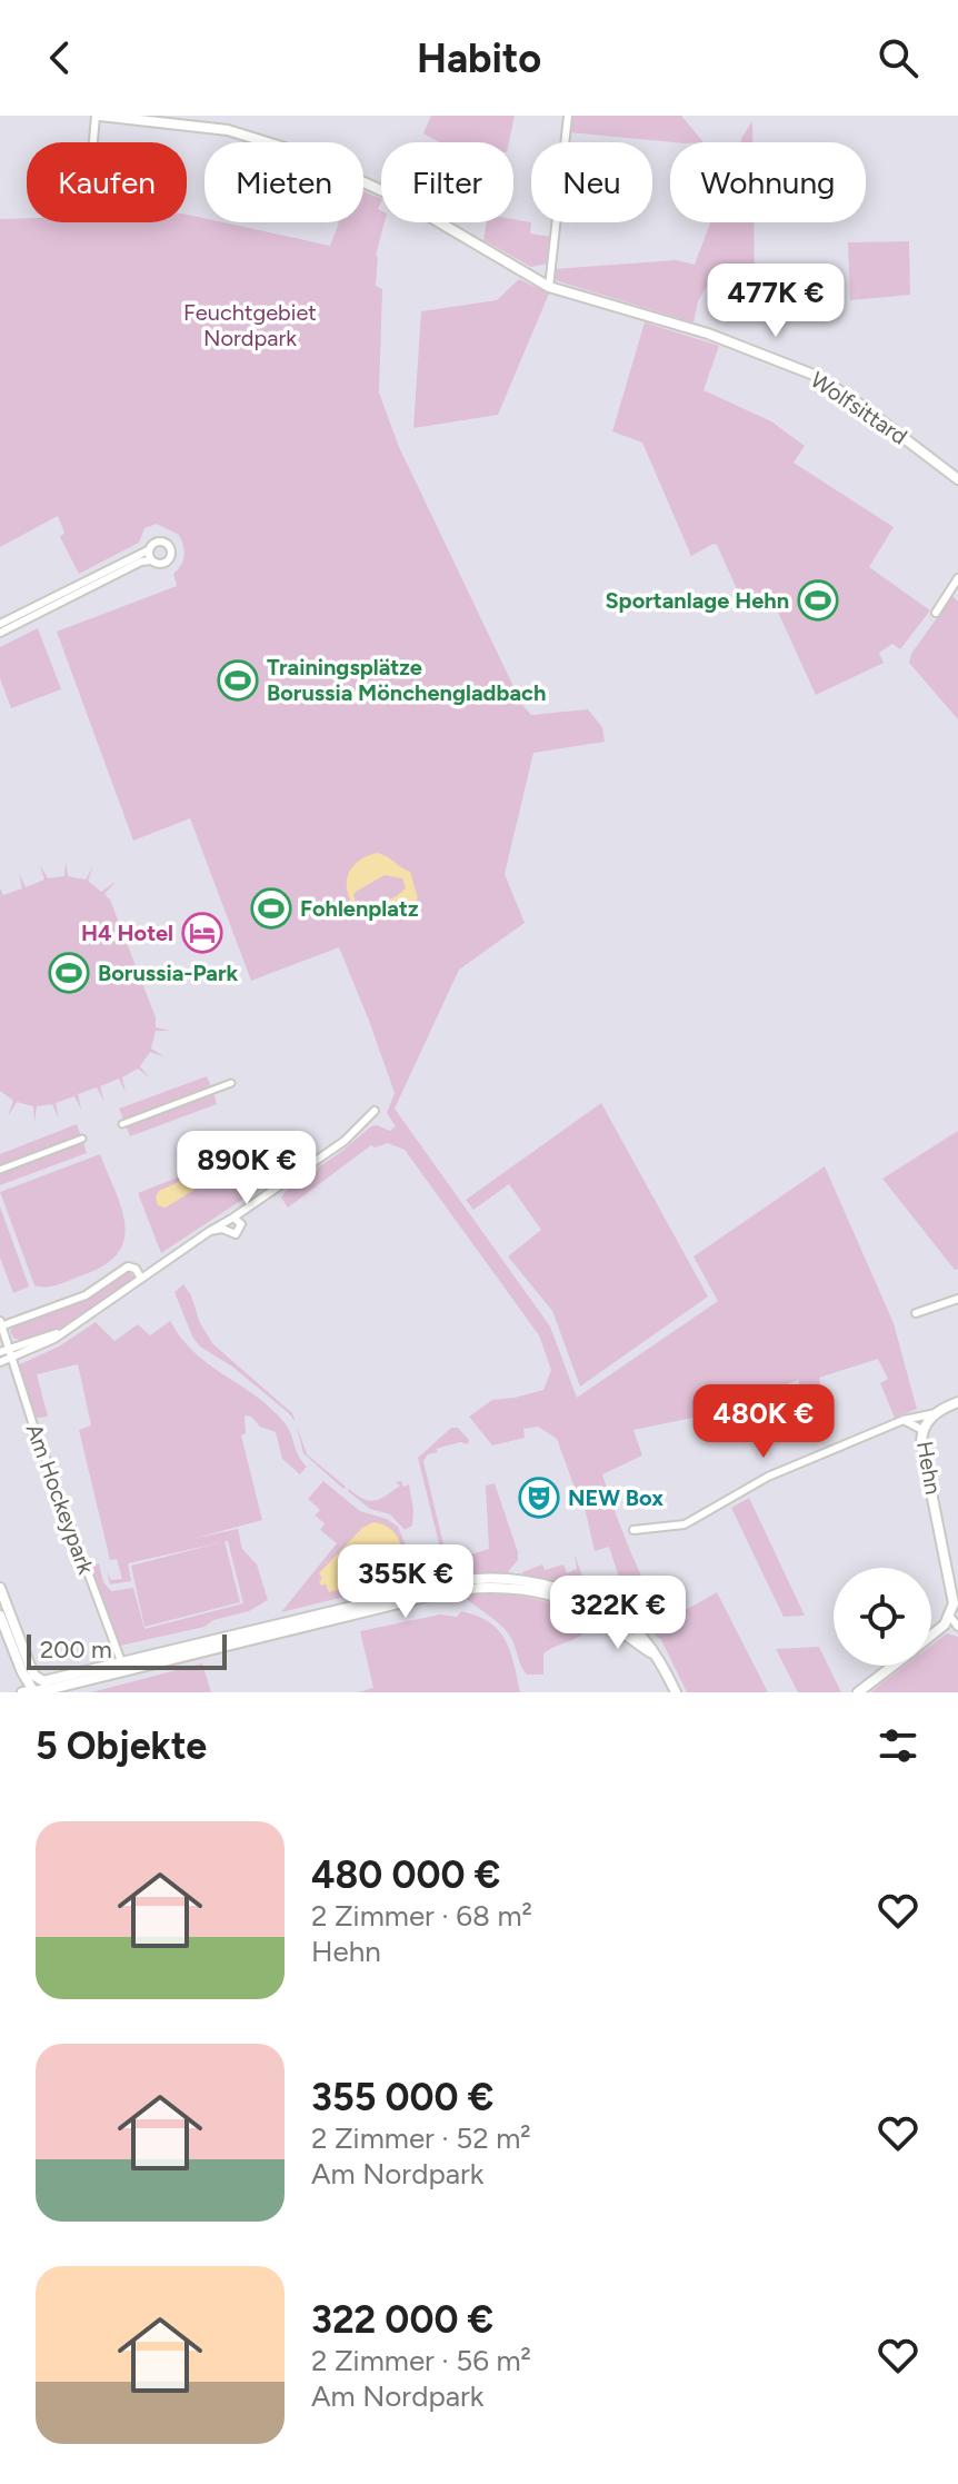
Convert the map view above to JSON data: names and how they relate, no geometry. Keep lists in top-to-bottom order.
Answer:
{
  "streets": {
    "street": ["Wolfsittard", "Hehn", "Am Hockeypark"]
  },
  "parks": ["Feuchtgebiet Nordpark"],
  "places": {
    "sports": [
      "Sportanlage Hehn",
      "Trainingsplätze Borussia Mönchengladbach",
      "Fohlenplatz",
      "Borussia-Park"
    ],
    "hotel": ["H4 Hotel"],
    "theatre": ["NEW Box"]
  },
  "scale_bar": "200 m",
  "page": {
    "header": "Habito",
    "chip": [
      "Kaufen",
      "Mieten",
      "Filter",
      "Neu",
      "Wohnung"
    ],
    "price": [
      "477K €",
      "890K €",
      "480K €",
      "355K €",
      "322K €"
    ],
    "scale": "200 m",
    "heading": "5 Objekte",
    "list": [
      {
        "name": "480 000 €",
        "note": "2 Zimmer · 68 m² · Hehn"
      },
      {
        "name": "355 000 €",
        "note": "2 Zimmer · 52 m² · Am Nordpark"
      },
      {
        "name": "322 000 €",
        "note": "2 Zimmer · 56 m² · Am Nordpark"
      }
    ]
  }
}
